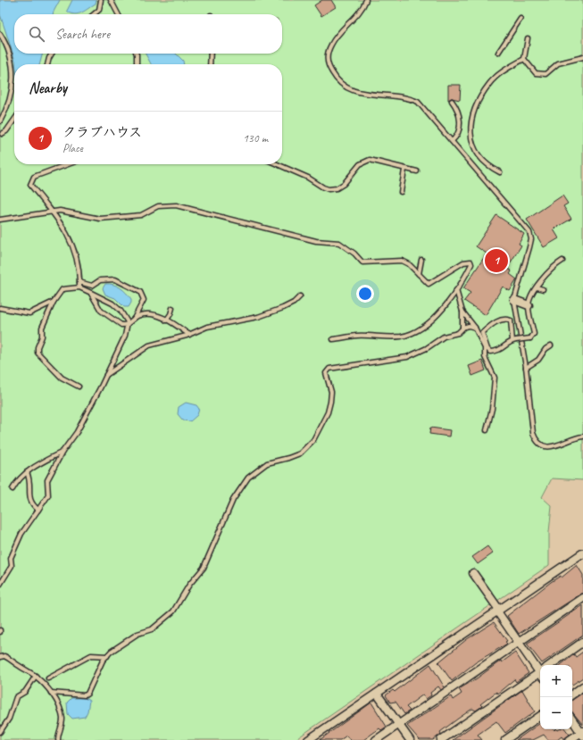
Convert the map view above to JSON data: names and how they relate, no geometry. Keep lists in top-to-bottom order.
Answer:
{
  "page": {
    "search": "Search here",
    "heading": "Nearby",
    "list": [
      {
        "mark": "1",
        "name": "クラブハウス",
        "note": "Place",
        "value": "130 m"
      }
    ],
    "pins": "1",
    "map_buttons": ["+", "−"]
  }
}
